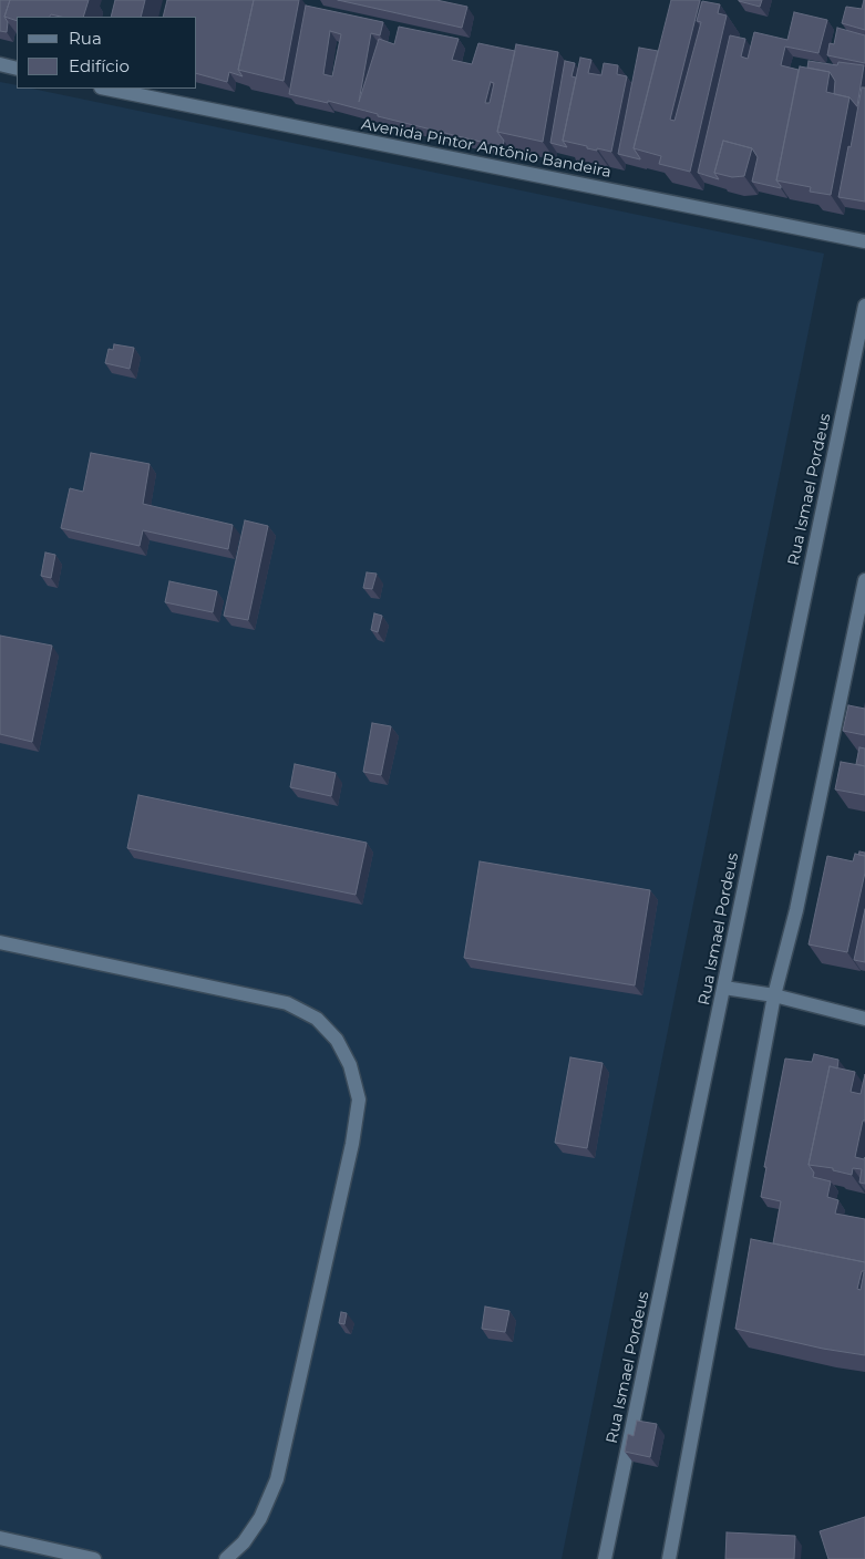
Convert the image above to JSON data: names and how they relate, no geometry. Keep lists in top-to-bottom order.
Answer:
{
  "streets": {
    "street": ["Avenida Pintor Antônio Bandeira", "Rua Ismael Pordeus"]
  },
  "legend": ["Rua", "Edifício"]
}
